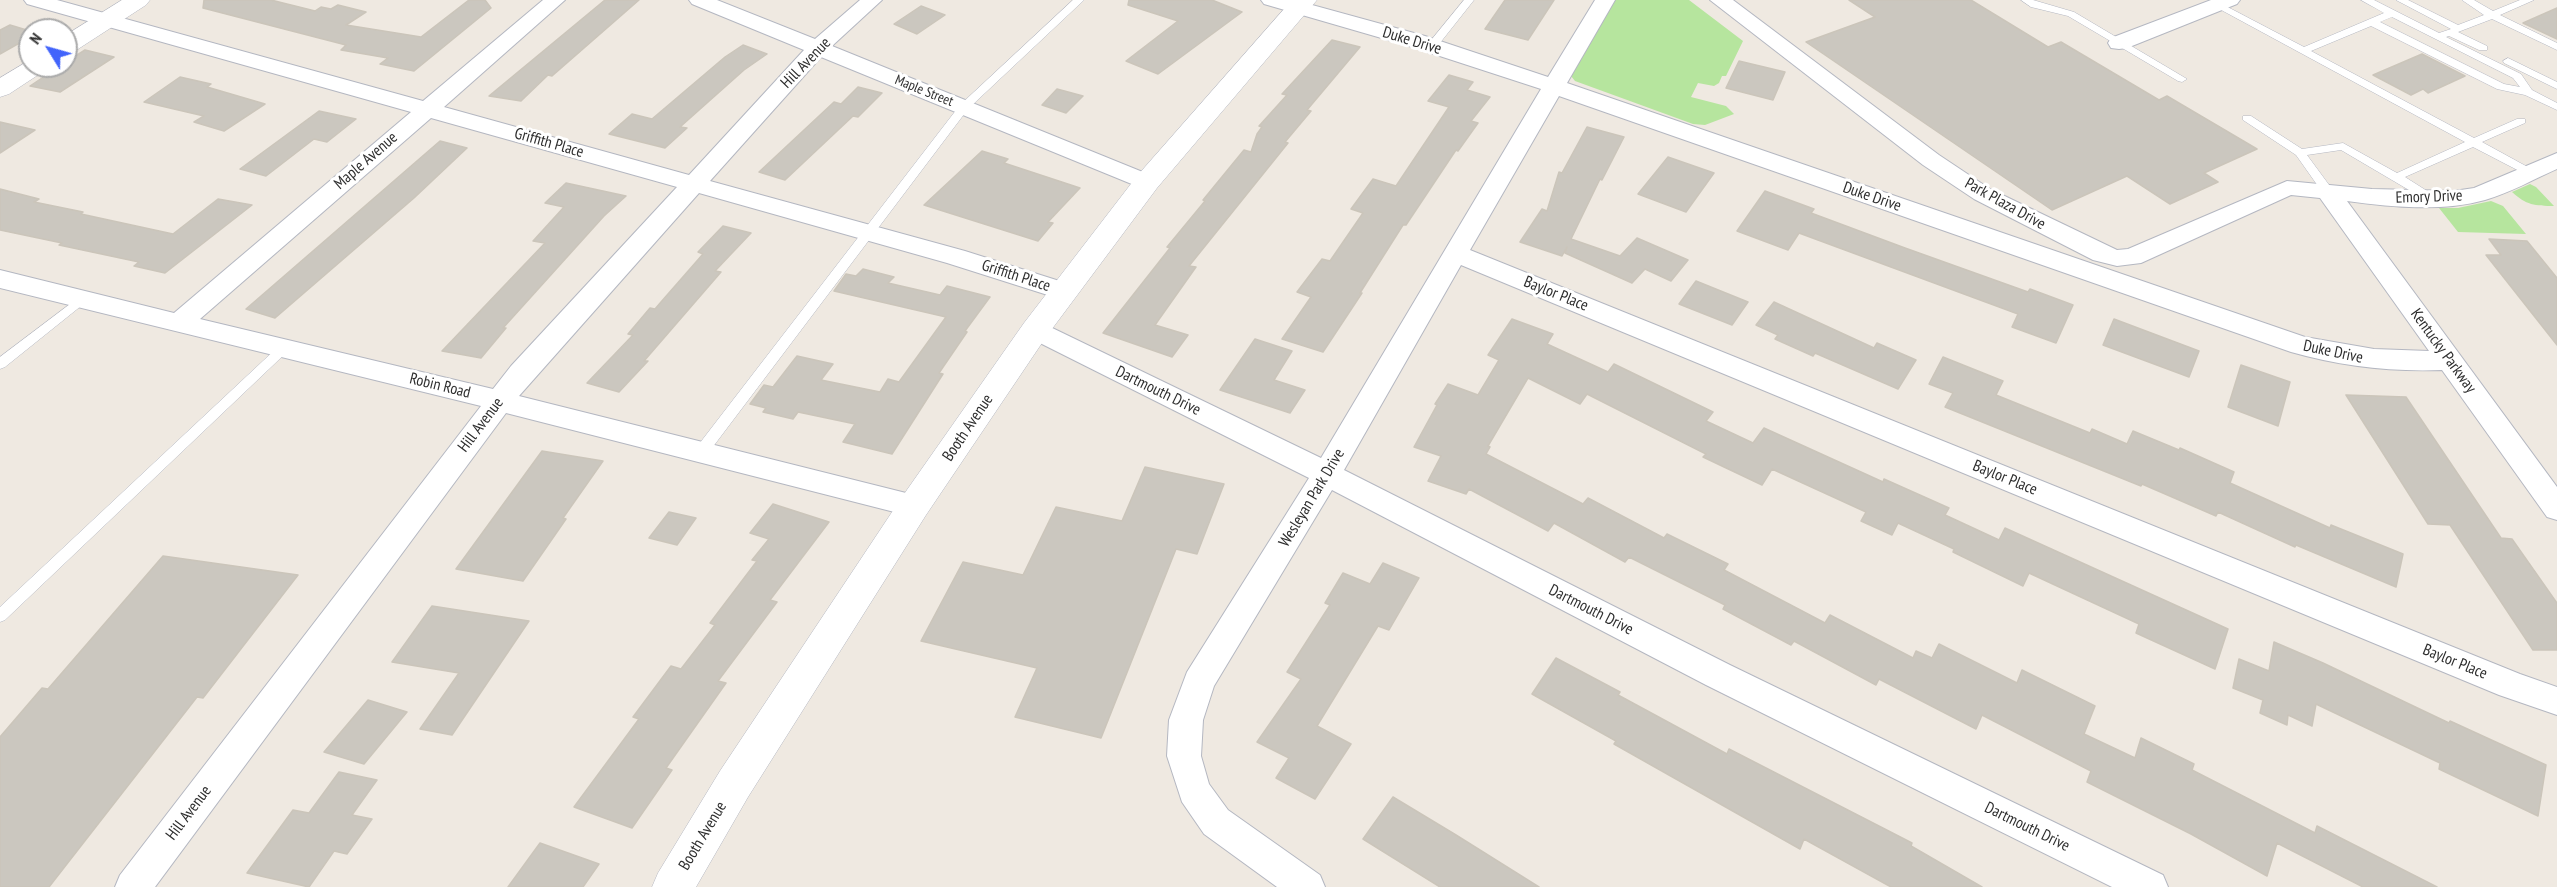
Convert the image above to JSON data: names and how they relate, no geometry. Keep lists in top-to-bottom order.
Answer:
{
  "streets": {
    "street": [
      "Duke Drive",
      "Hill Avenue",
      "Maple Street",
      "Griffith Place",
      "Maple Avenue",
      "Emory Drive",
      "Park Plaza Drive",
      "Baylor Place",
      "Kentucky Parkway",
      "Robin Road",
      "Dartmouth Drive",
      "Booth Avenue",
      "Wesleyan Park Drive"
    ]
  },
  "crossings": [
    ["Duke Drive", "Kentucky Parkway"],
    ["Duke Drive", "Booth Avenue"],
    ["Duke Drive", "Wesleyan Park Drive"],
    ["Hill Avenue", "Maple Street"],
    ["Hill Avenue", "Griffith Place"],
    ["Hill Avenue", "Robin Road"],
    ["Maple Street", "Booth Avenue"],
    ["Griffith Place", "Maple Avenue"],
    ["Griffith Place", "Booth Avenue"],
    ["Maple Avenue", "Robin Road"],
    ["Emory Drive", "Park Plaza Drive"],
    ["Emory Drive", "Kentucky Parkway"],
    ["Park Plaza Drive", "Kentucky Parkway"],
    ["Baylor Place", "Wesleyan Park Drive"],
    ["Robin Road", "Booth Avenue"],
    ["Dartmouth Drive", "Booth Avenue"],
    ["Dartmouth Drive", "Wesleyan Park Drive"]
  ],
  "north": "top left"
}
